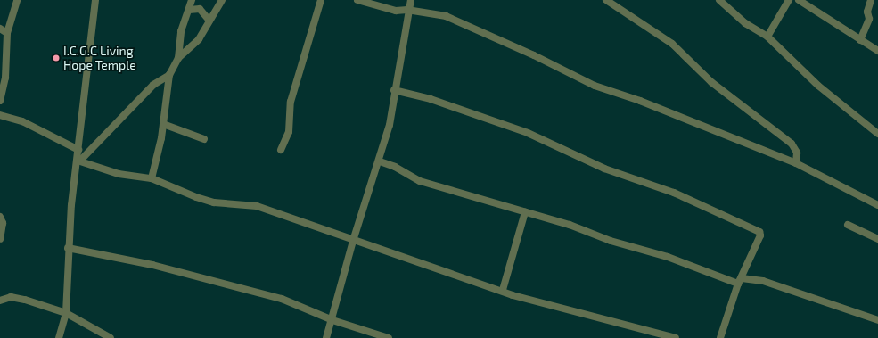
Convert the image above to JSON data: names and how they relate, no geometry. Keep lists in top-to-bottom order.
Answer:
{
  "places": ["I.C.G.C Living Hope Temple"]
}
